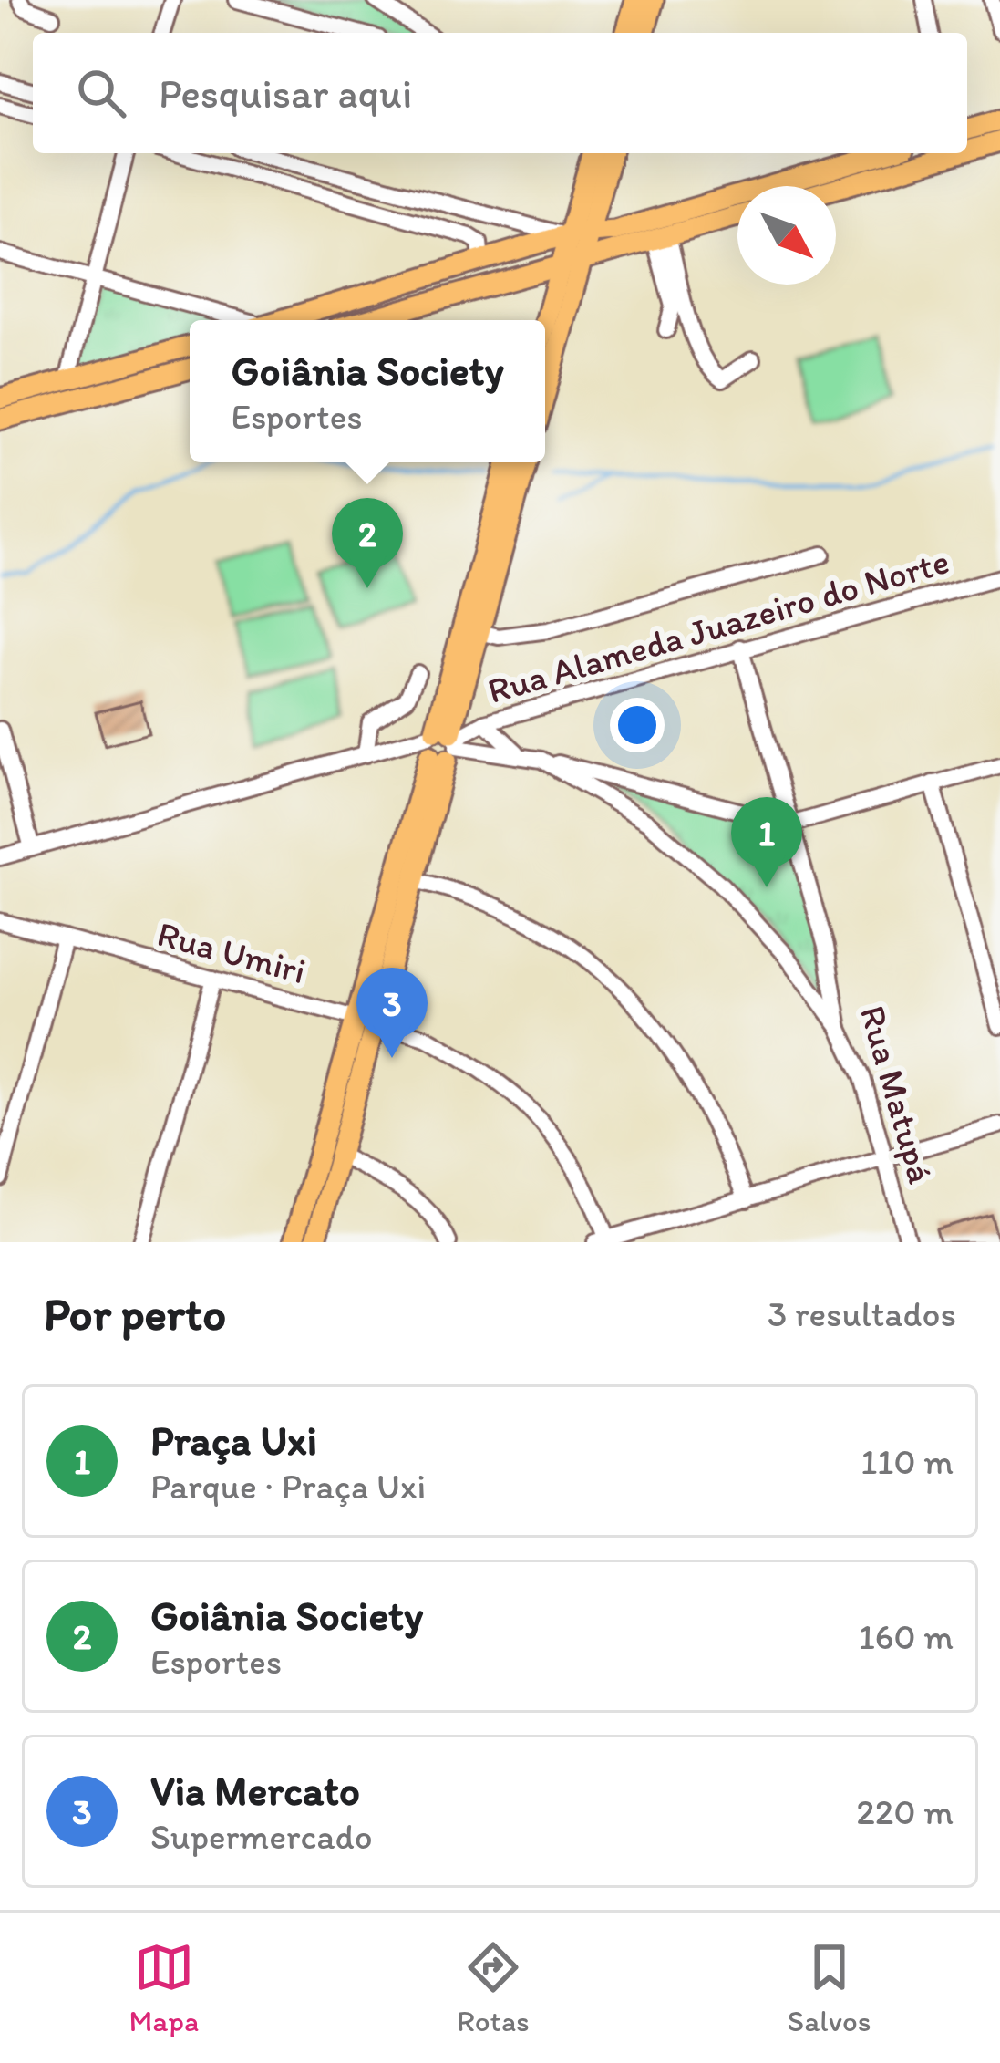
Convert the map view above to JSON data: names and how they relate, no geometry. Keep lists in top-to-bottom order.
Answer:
{
  "streets": {
    "street": ["Rua Alameda Juazeiro do Norte", "Rua Umiri", "Rua Matupá"]
  },
  "crossings": [
    ["Rua Alameda Juazeiro do Norte", "Rua Matupá"]
  ],
  "north": "bottom right",
  "page": {
    "search": "Pesquisar aqui",
    "popup": ["Goiânia Society", "Esportes"],
    "pins": ["2", "1", "3"],
    "heading": ["Por perto", "3 resultados"],
    "list": [
      {
        "mark": "1",
        "name": "Praça Uxi",
        "note": "Parque · Praça Uxi",
        "value": "110 m"
      },
      {
        "mark": "2",
        "name": "Goiânia Society",
        "note": "Esportes",
        "value": "160 m"
      },
      {
        "mark": "3",
        "name": "Via Mercato",
        "note": "Supermercado",
        "value": "220 m"
      }
    ],
    "nav": ["Mapa", "Rotas", "Salvos"]
  }
}
